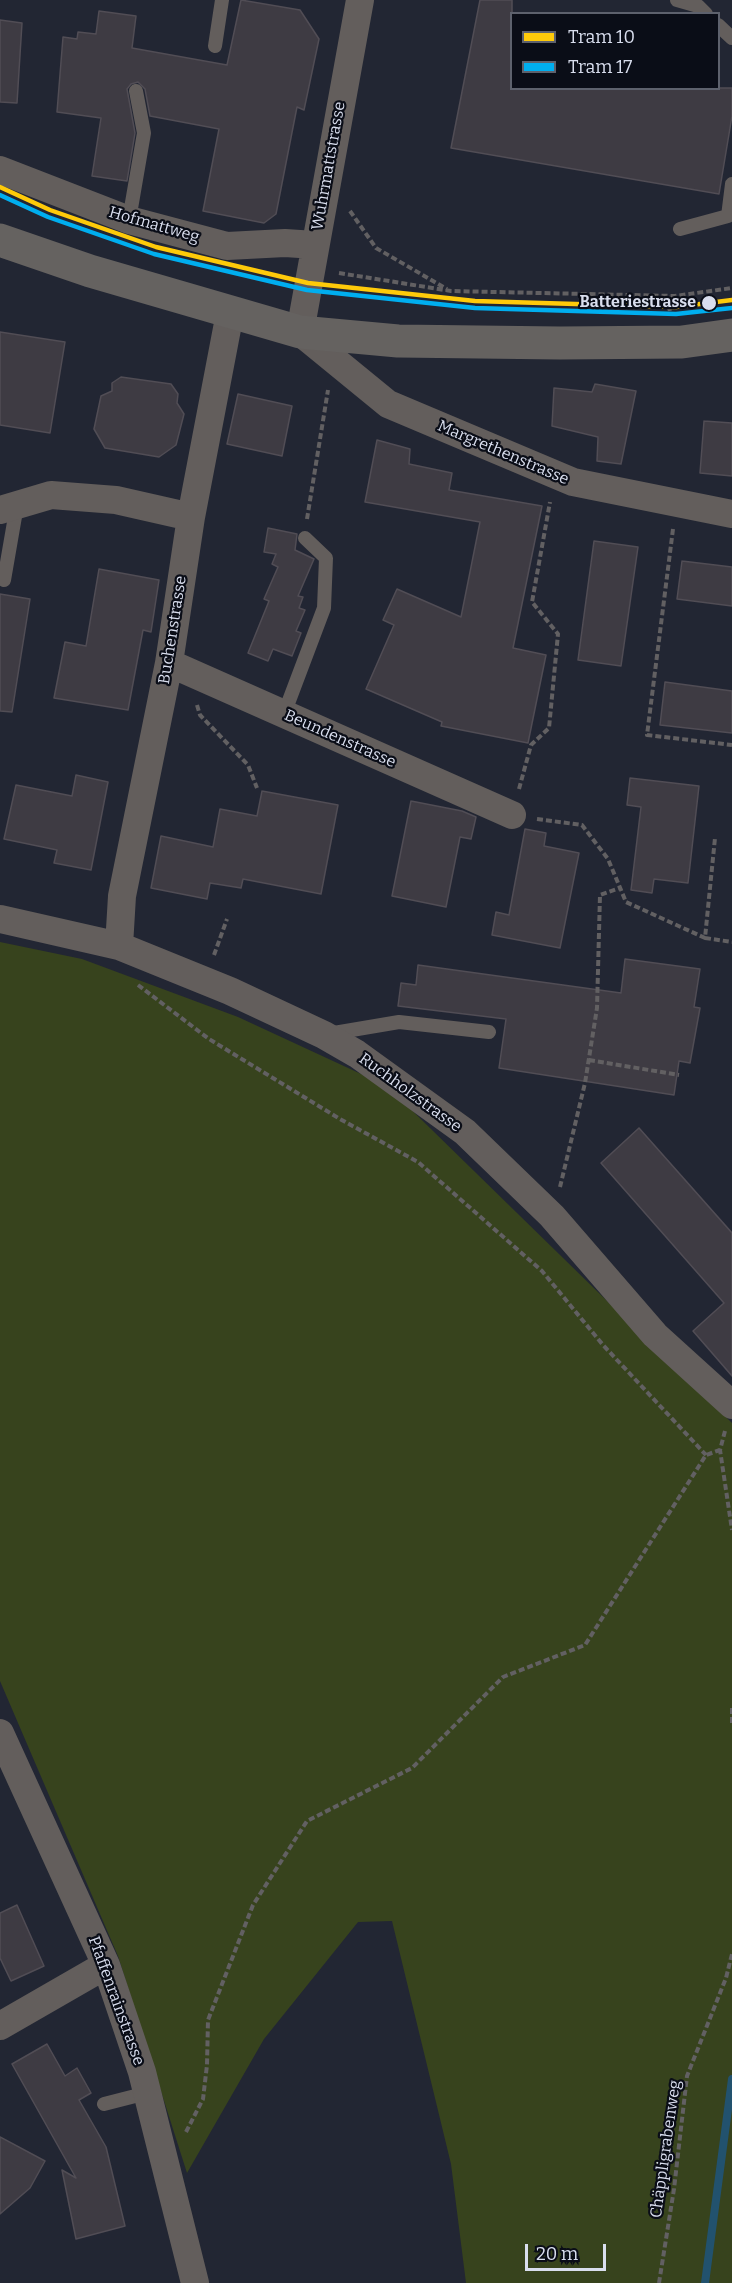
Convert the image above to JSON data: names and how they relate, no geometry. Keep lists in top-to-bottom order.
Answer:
{
  "streets": {
    "street": [
      "Wuhrmattstrasse",
      "Hofmattweg",
      "Margrethenstrasse",
      "Buchenstrasse",
      "Beundenstrasse",
      "Ruchholzstrasse",
      "Pfaffenrainstrasse"
    ],
    "path": ["Chäppligrabenweg"]
  },
  "crossings": [
    ["Wuhrmattstrasse", "Hofmattweg"],
    ["Wuhrmattstrasse", "Margrethenstrasse"],
    ["Buchenstrasse", "Beundenstrasse"],
    ["Buchenstrasse", "Ruchholzstrasse"]
  ],
  "places": ["Batteriestrasse"],
  "lines": ["tram line 10", "tram line 17"],
  "legend": ["Tram 10", "Tram 17"],
  "scale_bar": "20 m"
}
